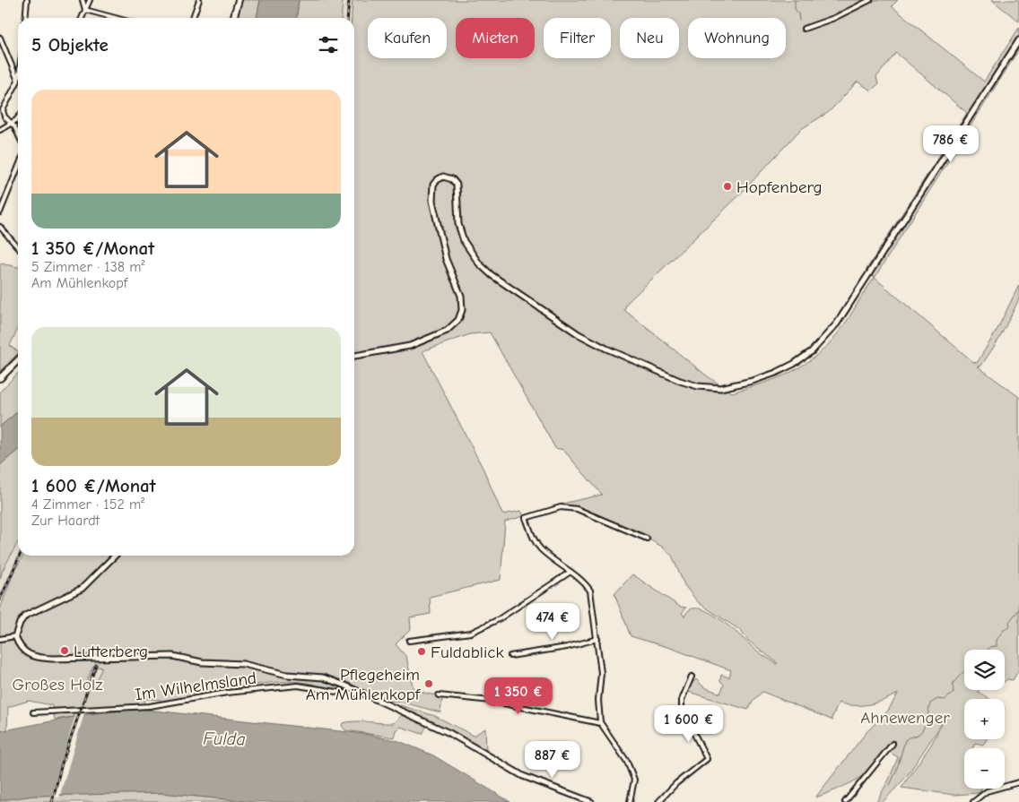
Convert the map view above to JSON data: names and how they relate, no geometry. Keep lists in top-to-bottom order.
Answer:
{
  "streets": {
    "street": ["Im Wilhelmsland"]
  },
  "water": ["Fulda"],
  "parks": ["Großes Holz", "Ahnewenger"],
  "places": [
    "Hopfenberg",
    "Lutterberg",
    "Fuldablick",
    "Pflegeheim Am Mühlenkopf"
  ],
  "page": {
    "chip": [
      "Kaufen",
      "Mieten",
      "Filter",
      "Neu",
      "Wohnung"
    ],
    "heading": "5 Objekte",
    "list": [
      {
        "name": "1 350 €/Monat",
        "note": "5 Zimmer · 138 m² · Am Mühlenkopf"
      },
      {
        "name": "1 600 €/Monat",
        "note": "4 Zimmer · 152 m² · Zur Haardt"
      }
    ],
    "price": [
      "786 €",
      "474 €",
      "1 350 €",
      "1 600 €",
      "887 €"
    ],
    "map_buttons": ["+", "−"]
  }
}
